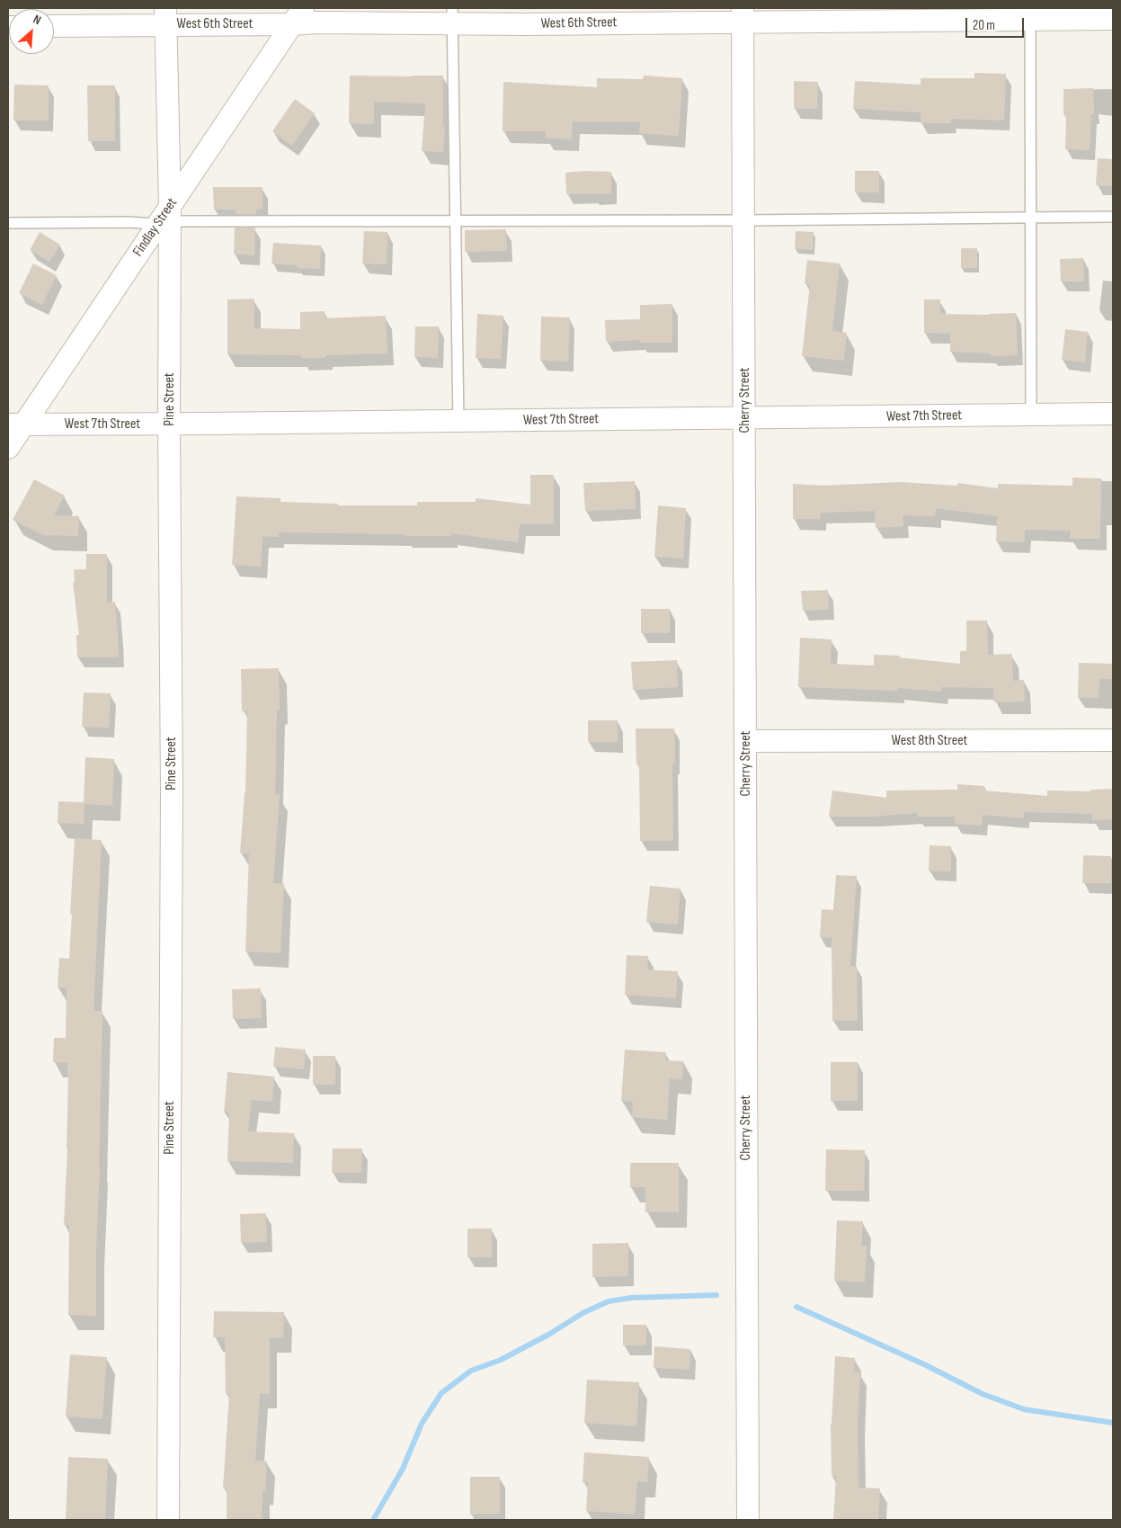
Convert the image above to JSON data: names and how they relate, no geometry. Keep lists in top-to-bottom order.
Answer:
{
  "streets": {
    "street": [
      "West 6th Street",
      "Findlay Street",
      "Pine Street",
      "Cherry Street",
      "West 7th Street",
      "West 8th Street"
    ]
  },
  "crossings": [
    ["West 6th Street", "Findlay Street"],
    ["West 6th Street", "Pine Street"],
    ["West 6th Street", "Cherry Street"],
    ["Findlay Street", "Pine Street"],
    ["Findlay Street", "West 7th Street"],
    ["Pine Street", "West 7th Street"],
    ["Cherry Street", "West 7th Street"],
    ["Cherry Street", "West 8th Street"]
  ],
  "scale_bar": "20 m",
  "north": "top right"
}
